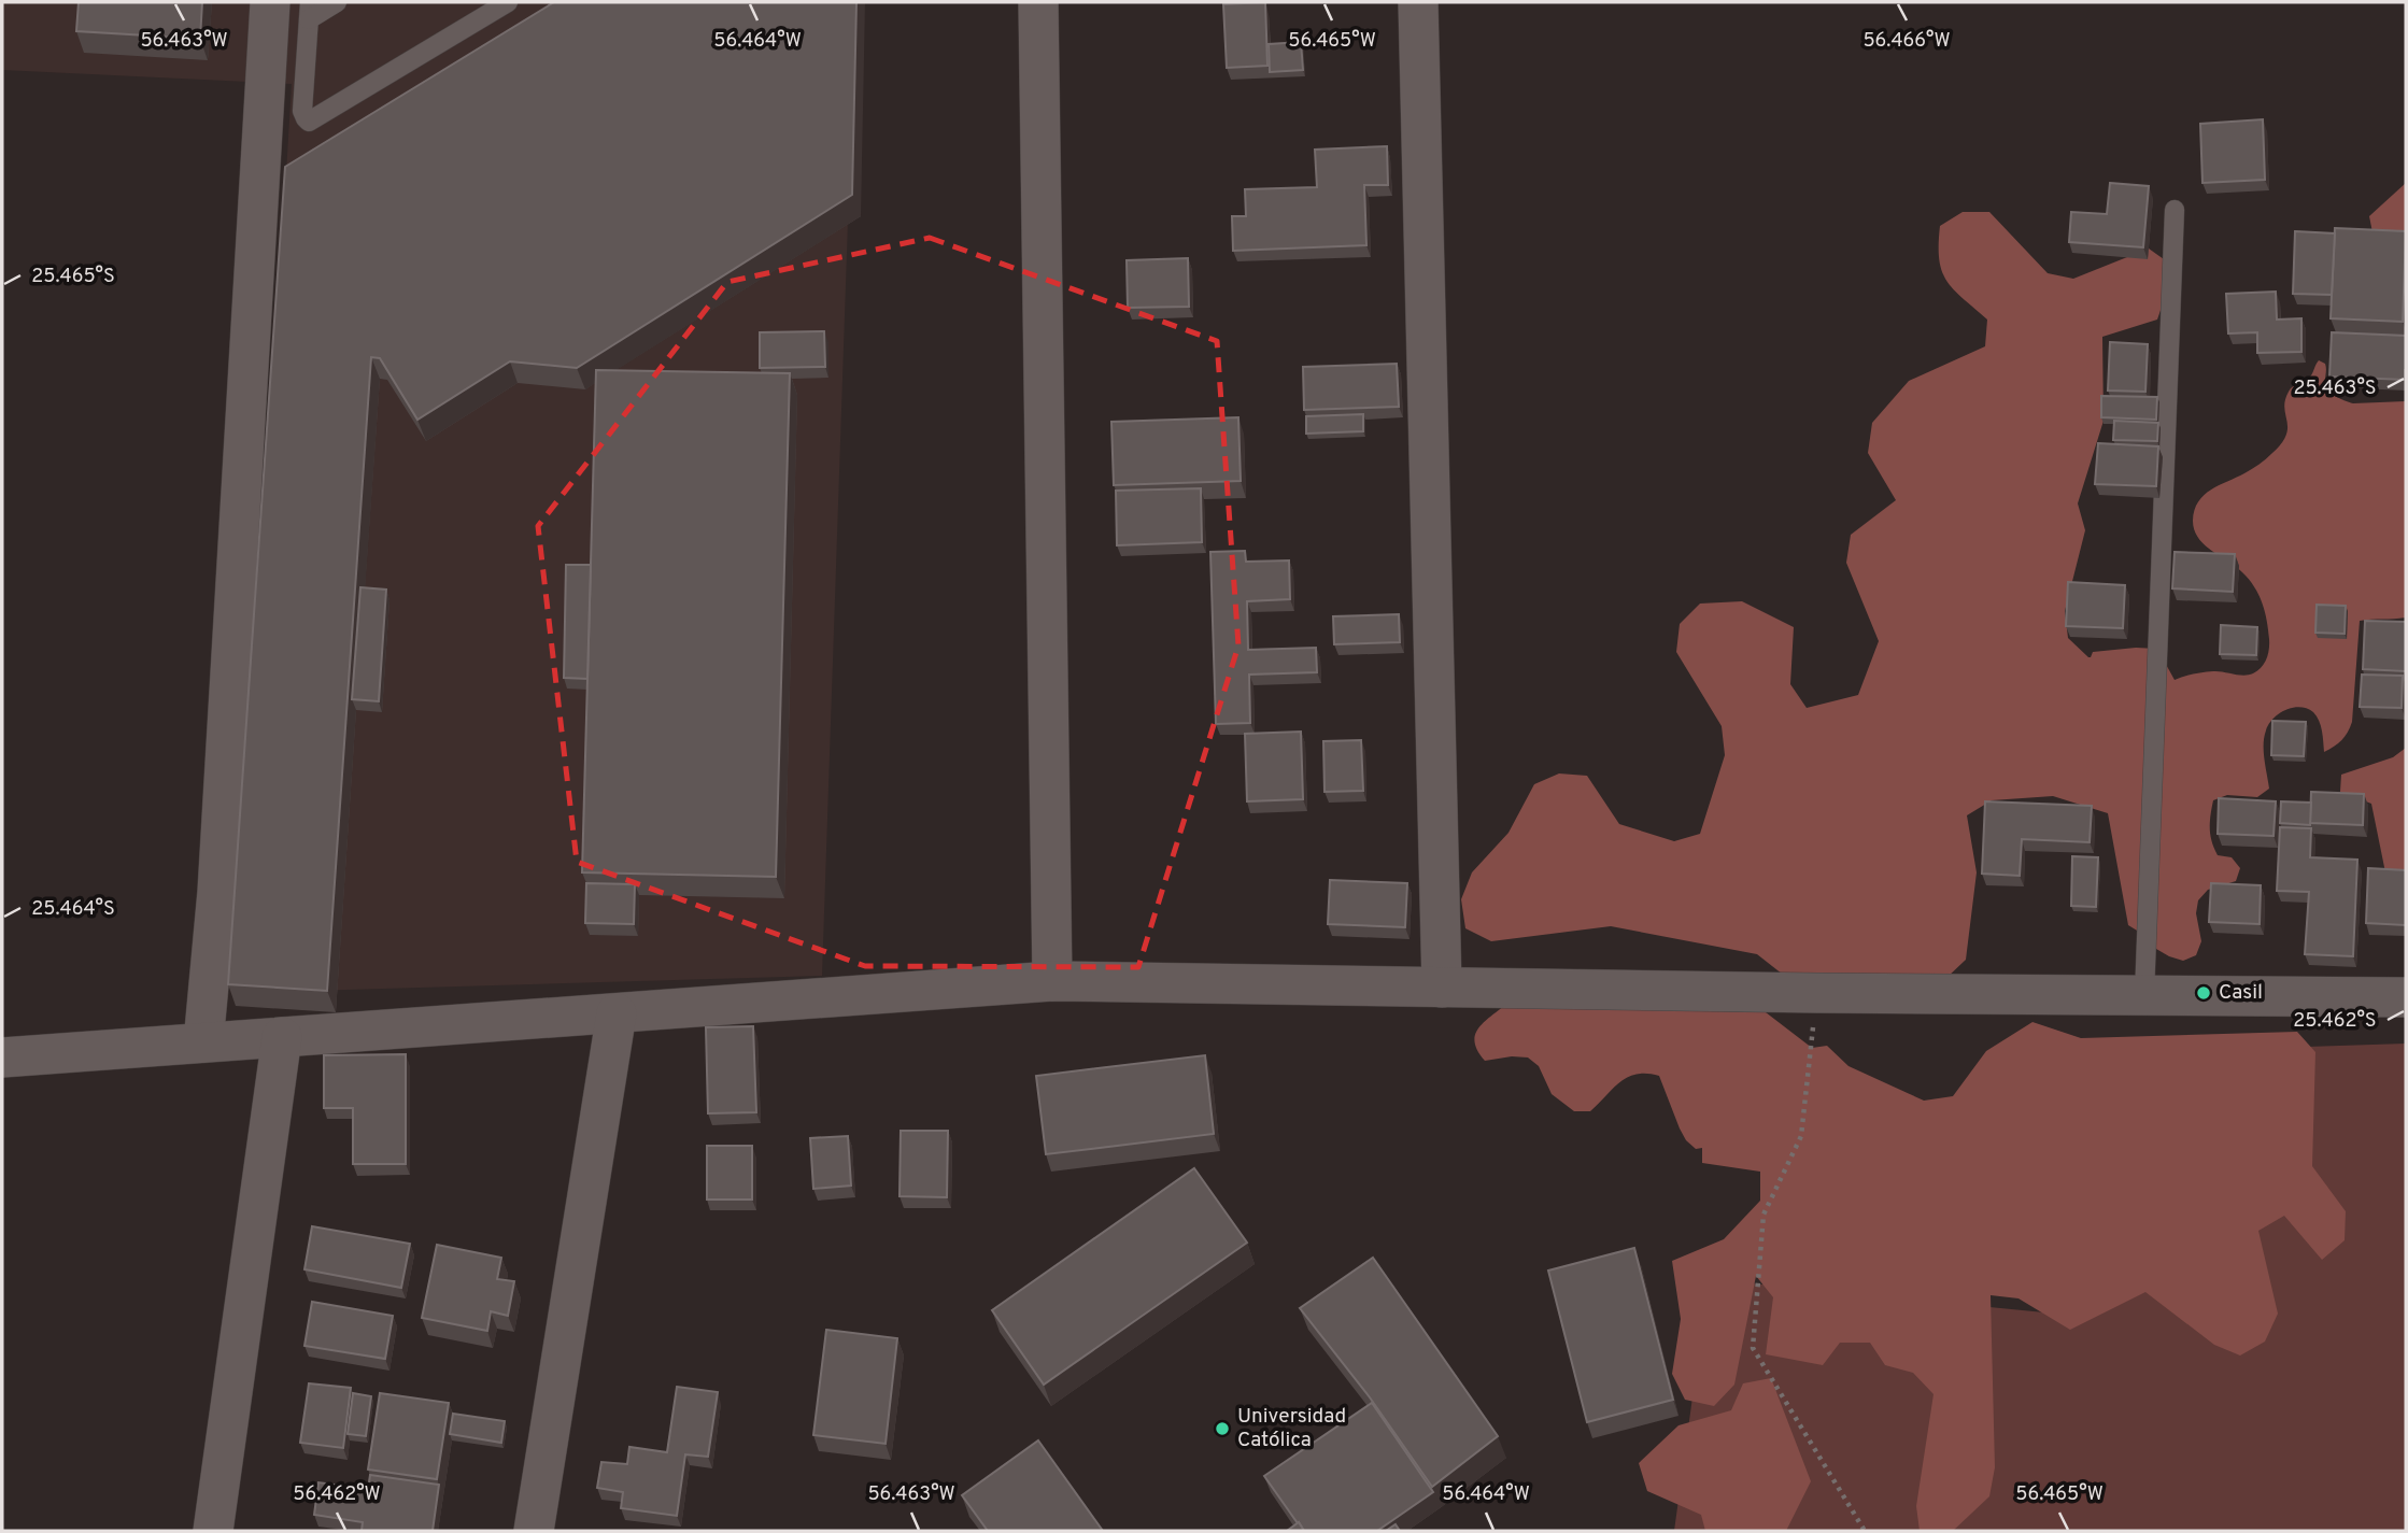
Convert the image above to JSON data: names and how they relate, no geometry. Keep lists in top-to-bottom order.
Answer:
{
  "places": ["Casil", "Universidad Católica"],
  "coordinates": [
    "56.463°W",
    "56.464°W",
    "56.465°W",
    "56.466°W",
    "25.465°S",
    "25.463°S",
    "25.464°S",
    "25.462°S",
    "56.462°W"
  ]
}
